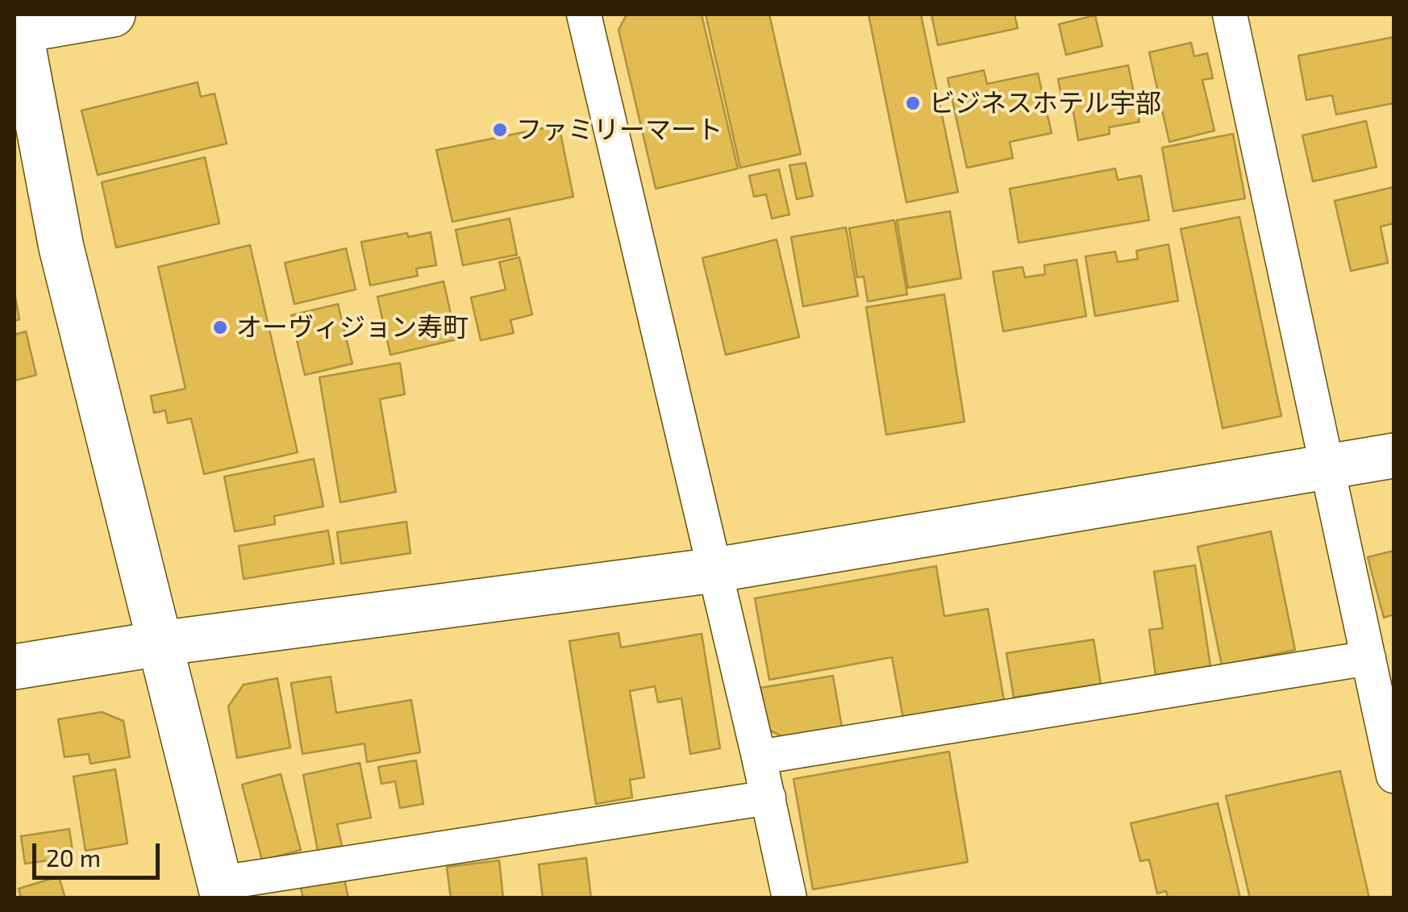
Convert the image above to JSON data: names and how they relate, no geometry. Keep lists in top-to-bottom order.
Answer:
{
  "places": ["ビジネスホテル宇部", "ファミリーマート", "オーヴィジョン寿町"],
  "scale_bar": "20 m"
}
